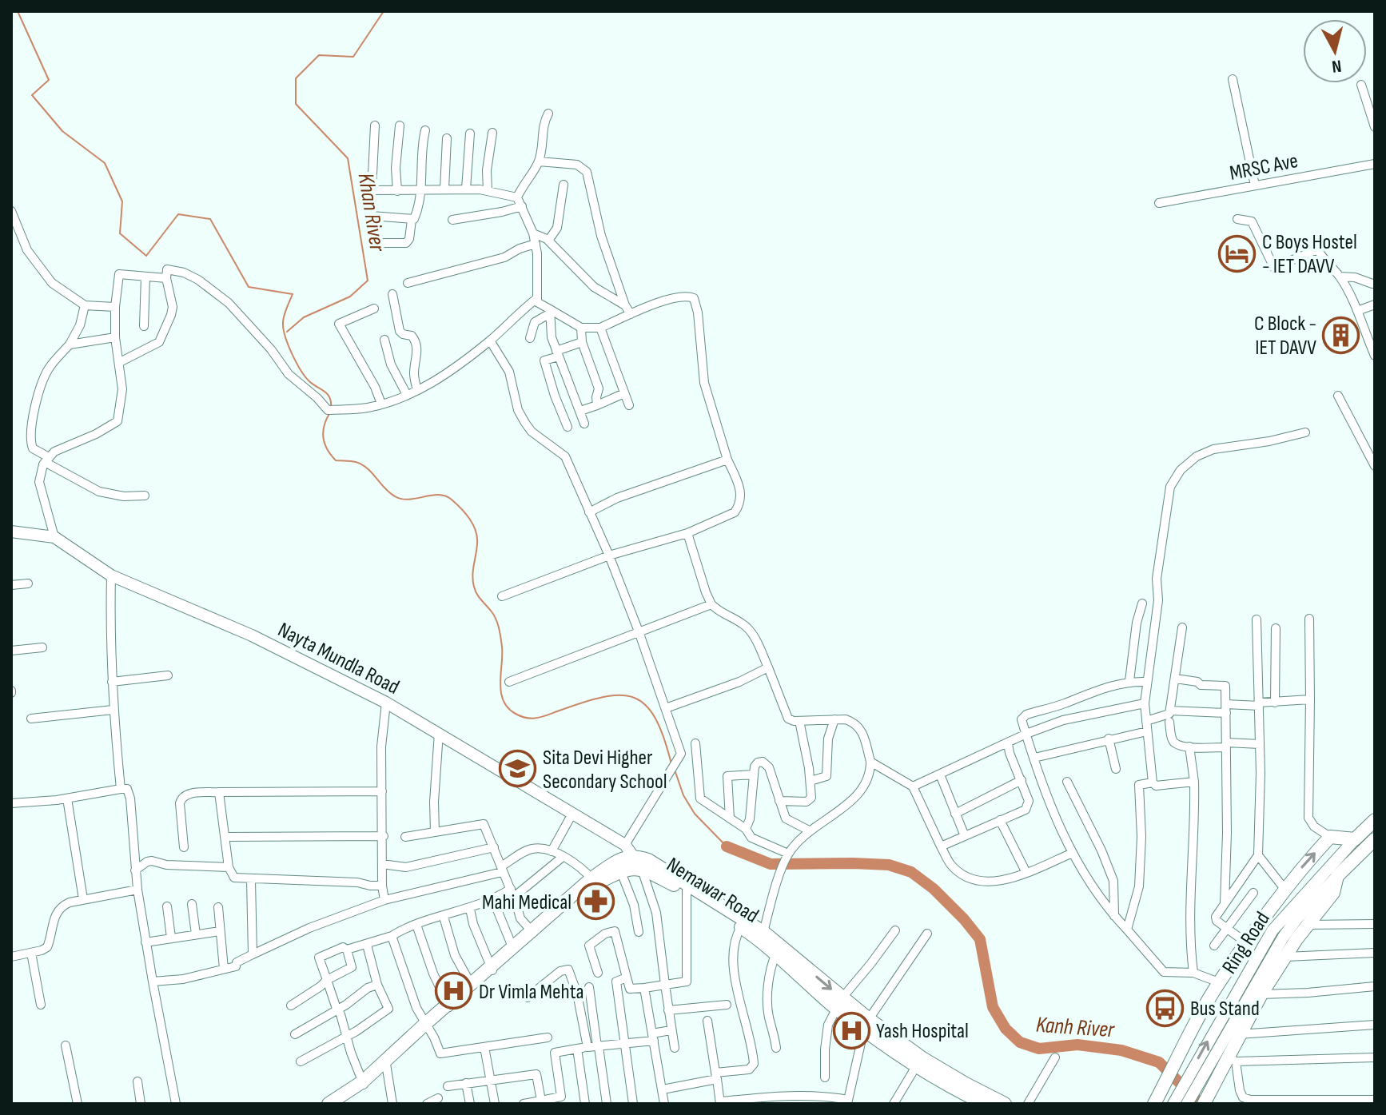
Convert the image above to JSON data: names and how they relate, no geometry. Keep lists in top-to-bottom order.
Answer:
{
  "streets": {
    "highway": ["Nemawar Road", "Ring Road"],
    "main road": ["Nayta Mundla Road"],
    "street": ["MRSC Ave"]
  },
  "crossings": [
    ["Nayta Mundla Road", "Nemawar Road"]
  ],
  "water": ["Khan River", "Kanh River"],
  "places": {
    "hotel": ["C Boys Hostel - IET DAVV"],
    "building": ["C Block - IET DAVV"],
    "school or university": ["Sita Devi Higher Secondary School"],
    "pharmacy": ["Mahi Medical"],
    "hospital": ["Dr Vimla Mehta", "Yash Hospital"],
    "bus stop": ["Bus Stand"]
  },
  "north": "bottom"
}
